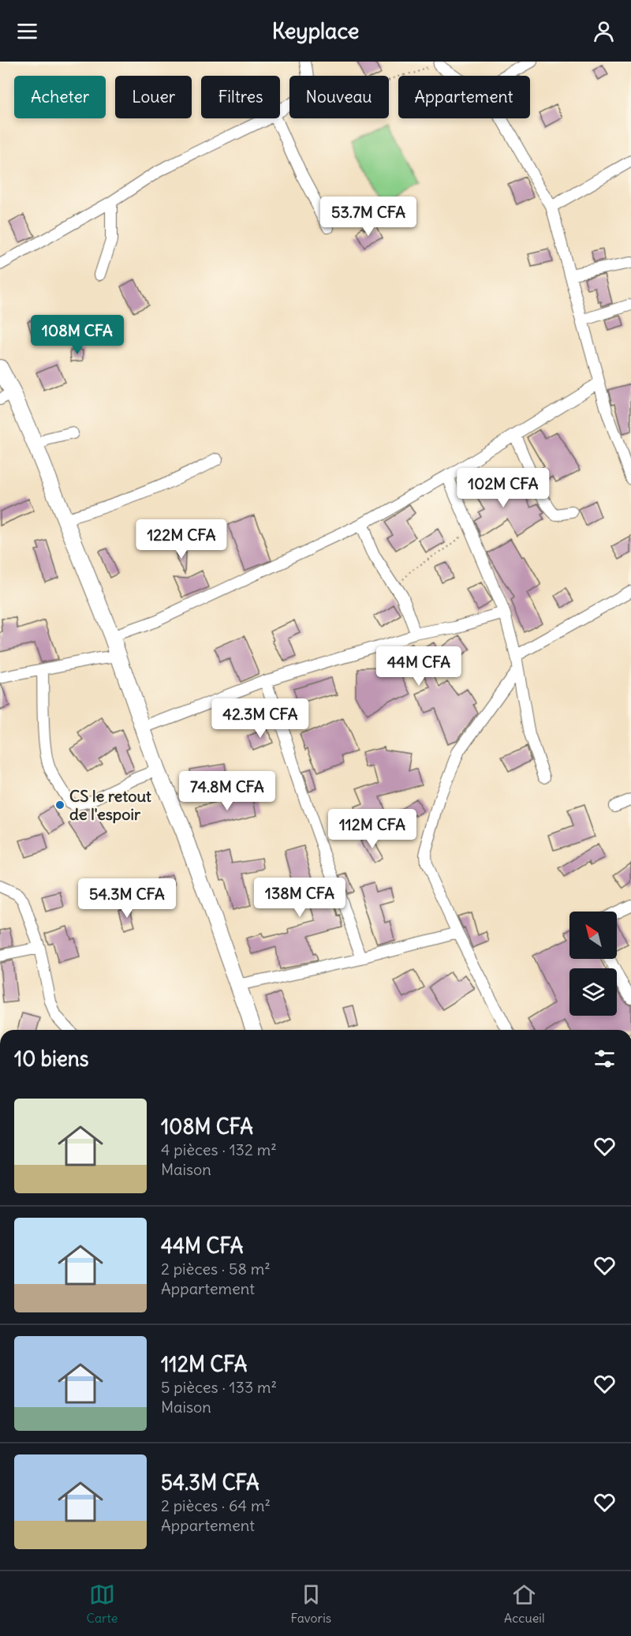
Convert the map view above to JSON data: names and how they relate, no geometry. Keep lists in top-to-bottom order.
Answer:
{
  "places": ["CS le retout de l'espoir"],
  "north": "top left",
  "page": {
    "header": "Keyplace",
    "chip": [
      "Acheter",
      "Louer",
      "Filtres",
      "Nouveau",
      "Appartement"
    ],
    "price": [
      "53.7M CFA",
      "108M CFA",
      "102M CFA",
      "122M CFA",
      "44M CFA",
      "42.3M CFA",
      "74.8M CFA",
      "112M CFA",
      "138M CFA",
      "54.3M CFA"
    ],
    "heading": "10 biens",
    "list": [
      {
        "name": "108M CFA",
        "note": "4 pièces · 132 m² · Maison"
      },
      {
        "name": "44M CFA",
        "note": "2 pièces · 58 m² · Appartement"
      },
      {
        "name": "112M CFA",
        "note": "5 pièces · 133 m² · Maison"
      },
      {
        "name": "54.3M CFA",
        "note": "2 pièces · 64 m² · Appartement"
      }
    ],
    "tabs": ["Carte", "Favoris", "Accueil"]
  }
}
